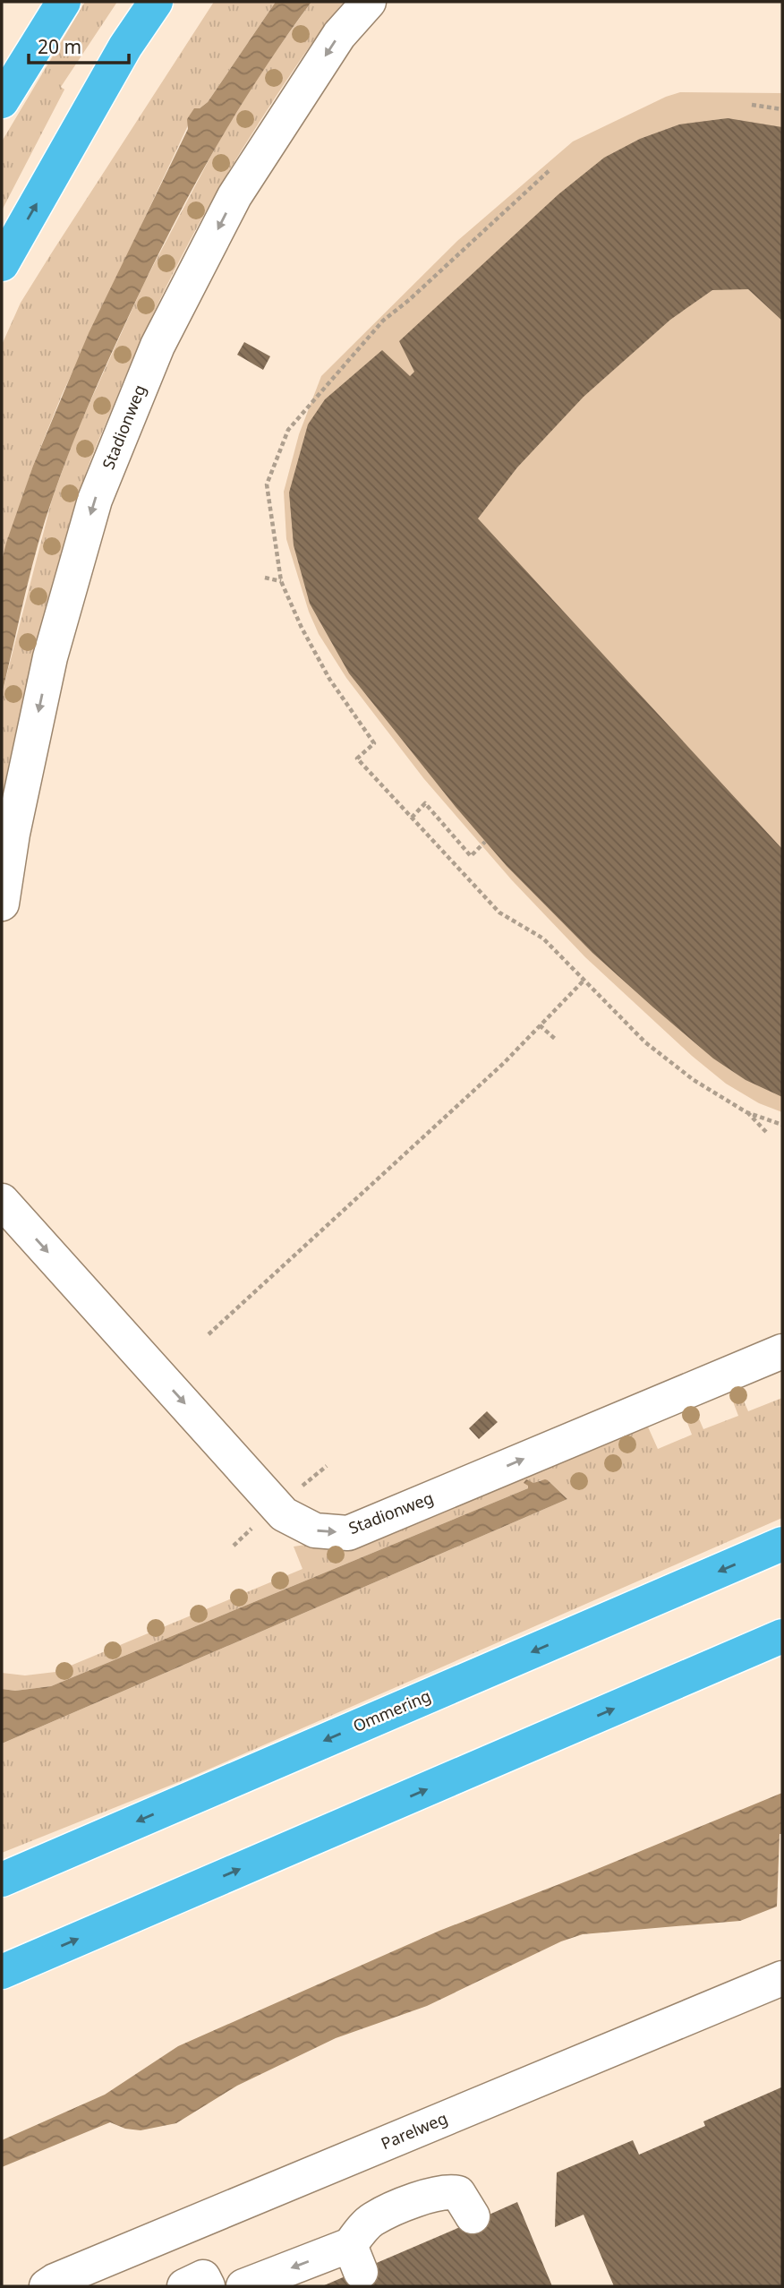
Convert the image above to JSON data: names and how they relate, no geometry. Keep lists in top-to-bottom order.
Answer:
{
  "streets": {
    "highway": ["Ommering"],
    "street": ["Stadionweg", "Parelweg"]
  },
  "scale_bar": "20 m"
}
